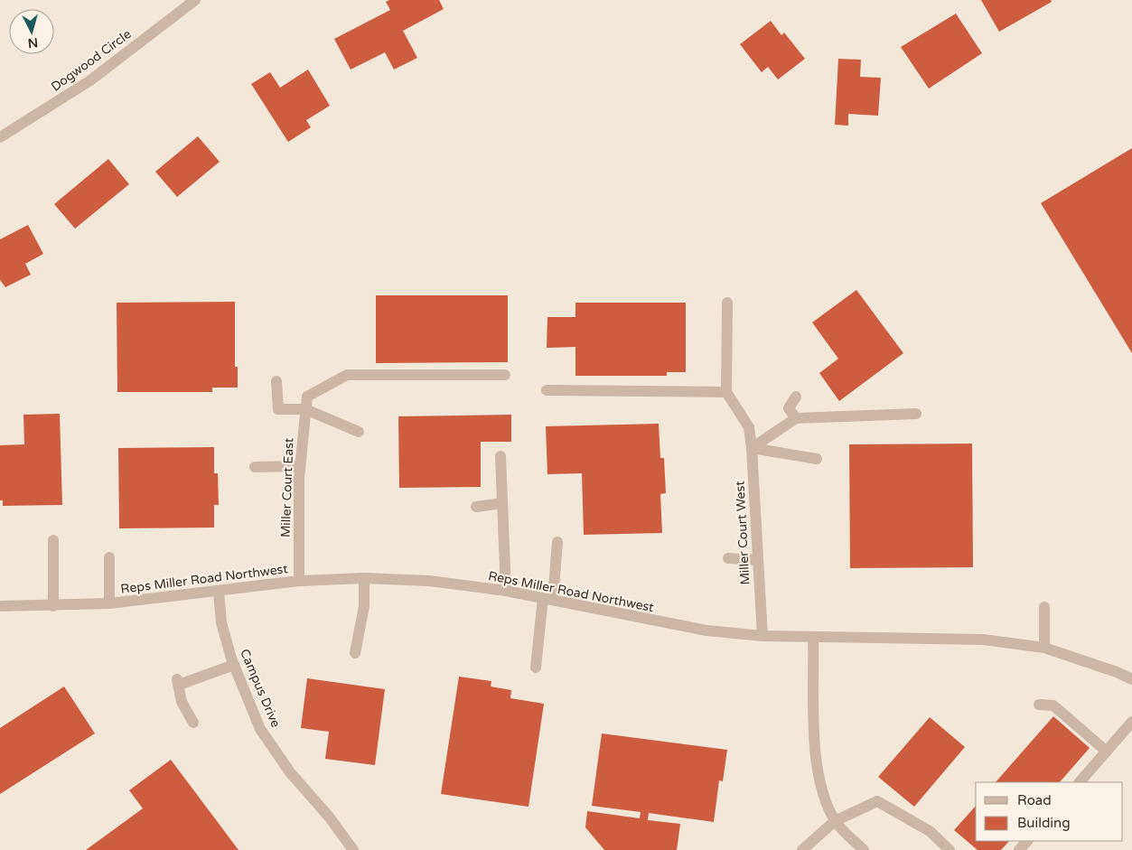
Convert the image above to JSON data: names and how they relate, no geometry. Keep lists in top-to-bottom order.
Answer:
{
  "streets": {
    "street": [
      "Dogwood Circle",
      "Miller Court East",
      "Miller Court West",
      "Reps Miller Road Northwest",
      "Campus Drive"
    ]
  },
  "crossings": [
    ["Miller Court East", "Reps Miller Road Northwest"],
    ["Miller Court West", "Reps Miller Road Northwest"],
    ["Reps Miller Road Northwest", "Campus Drive"]
  ],
  "legend": ["Road", "Building"],
  "north": "bottom"
}
